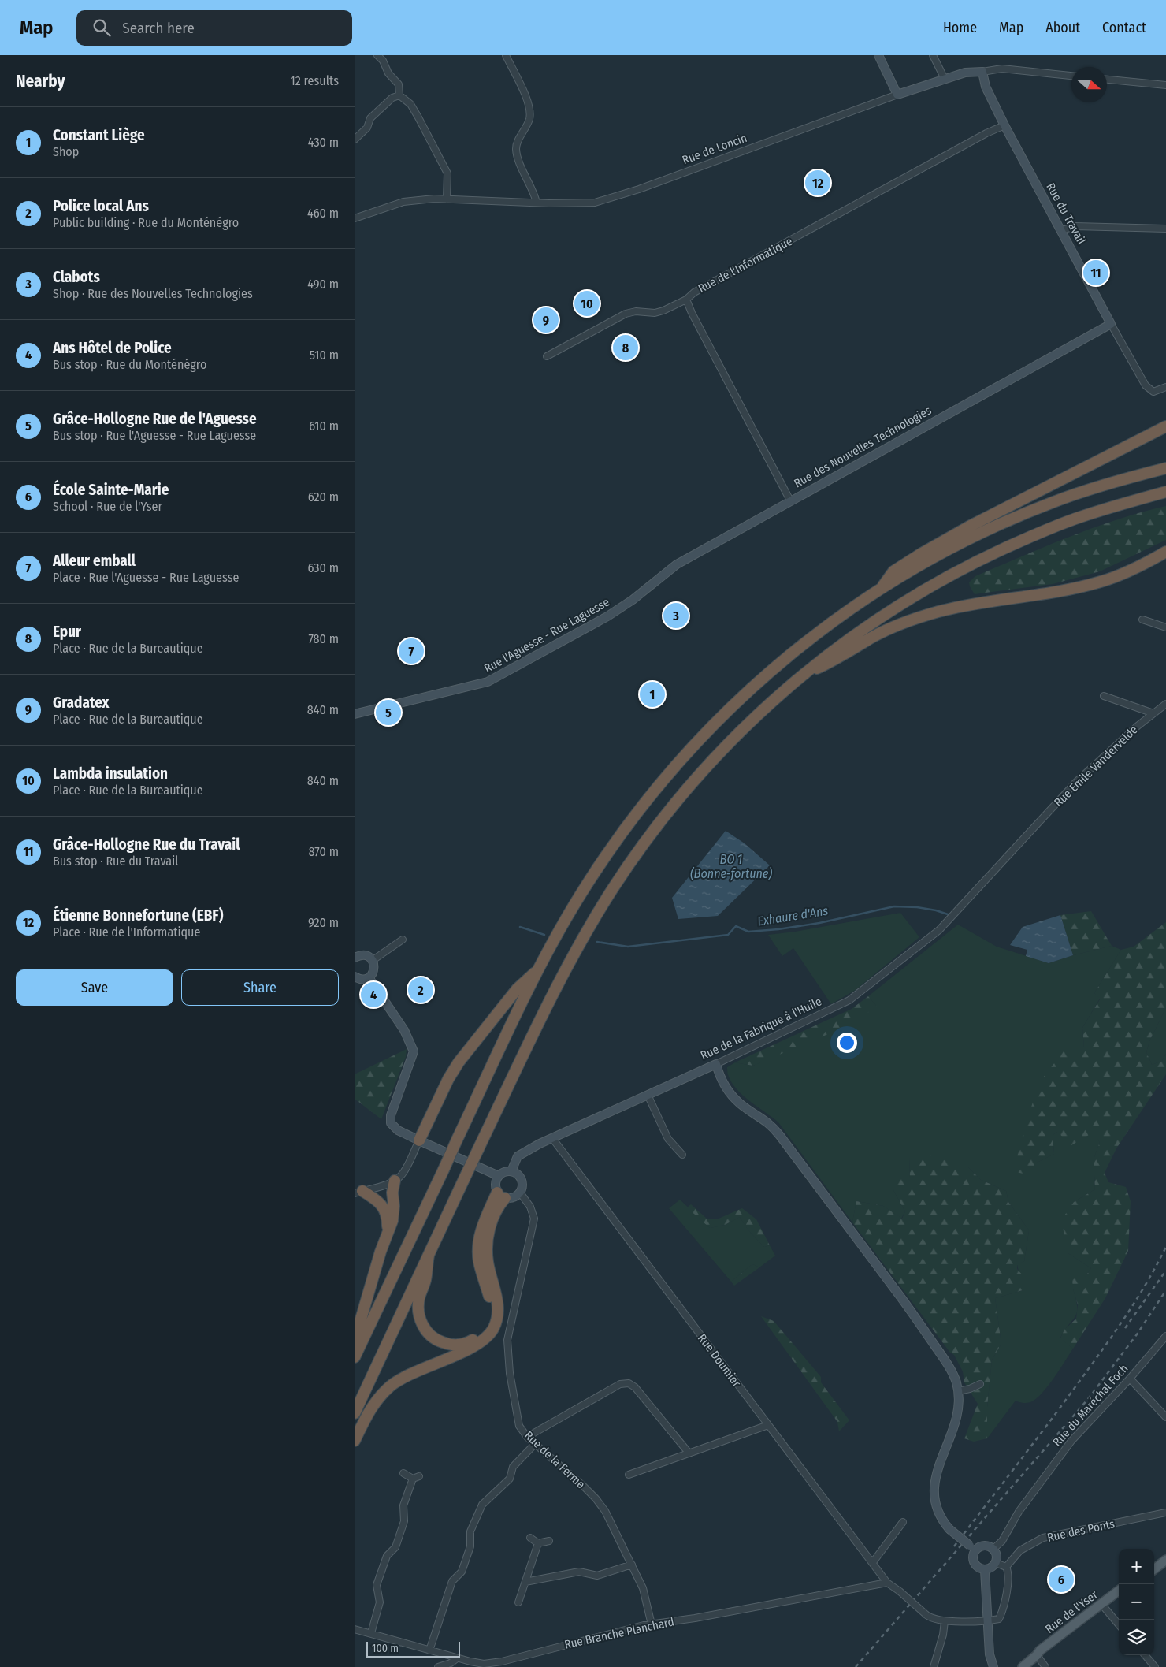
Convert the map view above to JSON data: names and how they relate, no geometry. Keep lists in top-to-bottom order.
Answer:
{
  "streets": {
    "main road": ["Rue de l'Yser"],
    "street": [
      "Rue de Loncin",
      "Rue du Travail",
      "Rue de l'Informatique",
      "Rue des Nouvelles Technologies",
      "Rue l'Aguesse - Rue Laguesse",
      "Rue Emile Vandervelde",
      "Rue de la Fabrique à l'Huile",
      "Rue Doumier",
      "Rue du Maréchal Foch",
      "Rue de la Ferme",
      "Rue des Ponts",
      "Rue Branche Planchard"
    ]
  },
  "crossings": [
    ["Rue de Loncin", "Rue du Travail"],
    ["Rue du Travail", "Rue de l'Informatique"],
    ["Rue du Travail", "Rue des Nouvelles Technologies"],
    ["Rue de l'Informatique", "Rue des Nouvelles Technologies"],
    ["Rue des Nouvelles Technologies", "Rue l'Aguesse - Rue Laguesse"],
    ["Rue Emile Vandervelde", "Rue de la Fabrique à l'Huile"],
    ["Rue de la Fabrique à l'Huile", "Rue Doumier"],
    ["Rue de la Fabrique à l'Huile", "Rue de la Ferme"],
    ["Rue Doumier", "Rue Branche Planchard"],
    ["Rue de la Ferme", "Rue Branche Planchard"]
  ],
  "water": ["BO 1 (Bonne-fortune)", "Exhaure d'Ans"],
  "scale_bar": "100 m",
  "north": "right",
  "page": {
    "header": "Map",
    "search": "Search here",
    "nav": [
      "Home",
      "Map",
      "About",
      "Contact"
    ],
    "heading": ["Nearby", "12 results"],
    "list": [
      {
        "mark": "1",
        "name": "Constant Liège",
        "note": "Shop",
        "value": "430 m"
      },
      {
        "mark": "2",
        "name": "Police local Ans",
        "note": "Public building · Rue du Monténégro",
        "value": "460 m"
      },
      {
        "mark": "3",
        "name": "Clabots",
        "note": "Shop · Rue des Nouvelles Technologies",
        "value": "490 m"
      },
      {
        "mark": "4",
        "name": "Ans Hôtel de Police",
        "note": "Bus stop · Rue du Monténégro",
        "value": "510 m"
      },
      {
        "mark": "5",
        "name": "Grâce-Hollogne Rue de l'Aguesse",
        "note": "Bus stop · Rue l'Aguesse - Rue Laguesse",
        "value": "610 m"
      },
      {
        "mark": "6",
        "name": "École Sainte-Marie",
        "note": "School · Rue de l'Yser",
        "value": "620 m"
      },
      {
        "mark": "7",
        "name": "Alleur emball",
        "note": "Place · Rue l'Aguesse - Rue Laguesse",
        "value": "630 m"
      },
      {
        "mark": "8",
        "name": "Epur",
        "note": "Place · Rue de la Bureautique",
        "value": "780 m"
      },
      {
        "mark": "9",
        "name": "Gradatex",
        "note": "Place · Rue de la Bureautique",
        "value": "840 m"
      },
      {
        "mark": "10",
        "name": "Lambda insulation",
        "note": "Place · Rue de la Bureautique",
        "value": "840 m"
      },
      {
        "mark": "11",
        "name": "Grâce-Hollogne Rue du Travail",
        "note": "Bus stop · Rue du Travail",
        "value": "870 m"
      },
      {
        "mark": "12",
        "name": "Étienne Bonnefortune (EBF)",
        "note": "Place · Rue de l'Informatique",
        "value": "920 m"
      }
    ],
    "pins": [
      "12",
      "11",
      "10",
      "9",
      "8",
      "3",
      "7",
      "1",
      "5",
      "2",
      "4",
      "6"
    ],
    "buttons": ["Save", "Share"],
    "map_buttons": ["+", "−"],
    "scale": "100 m"
  }
}
